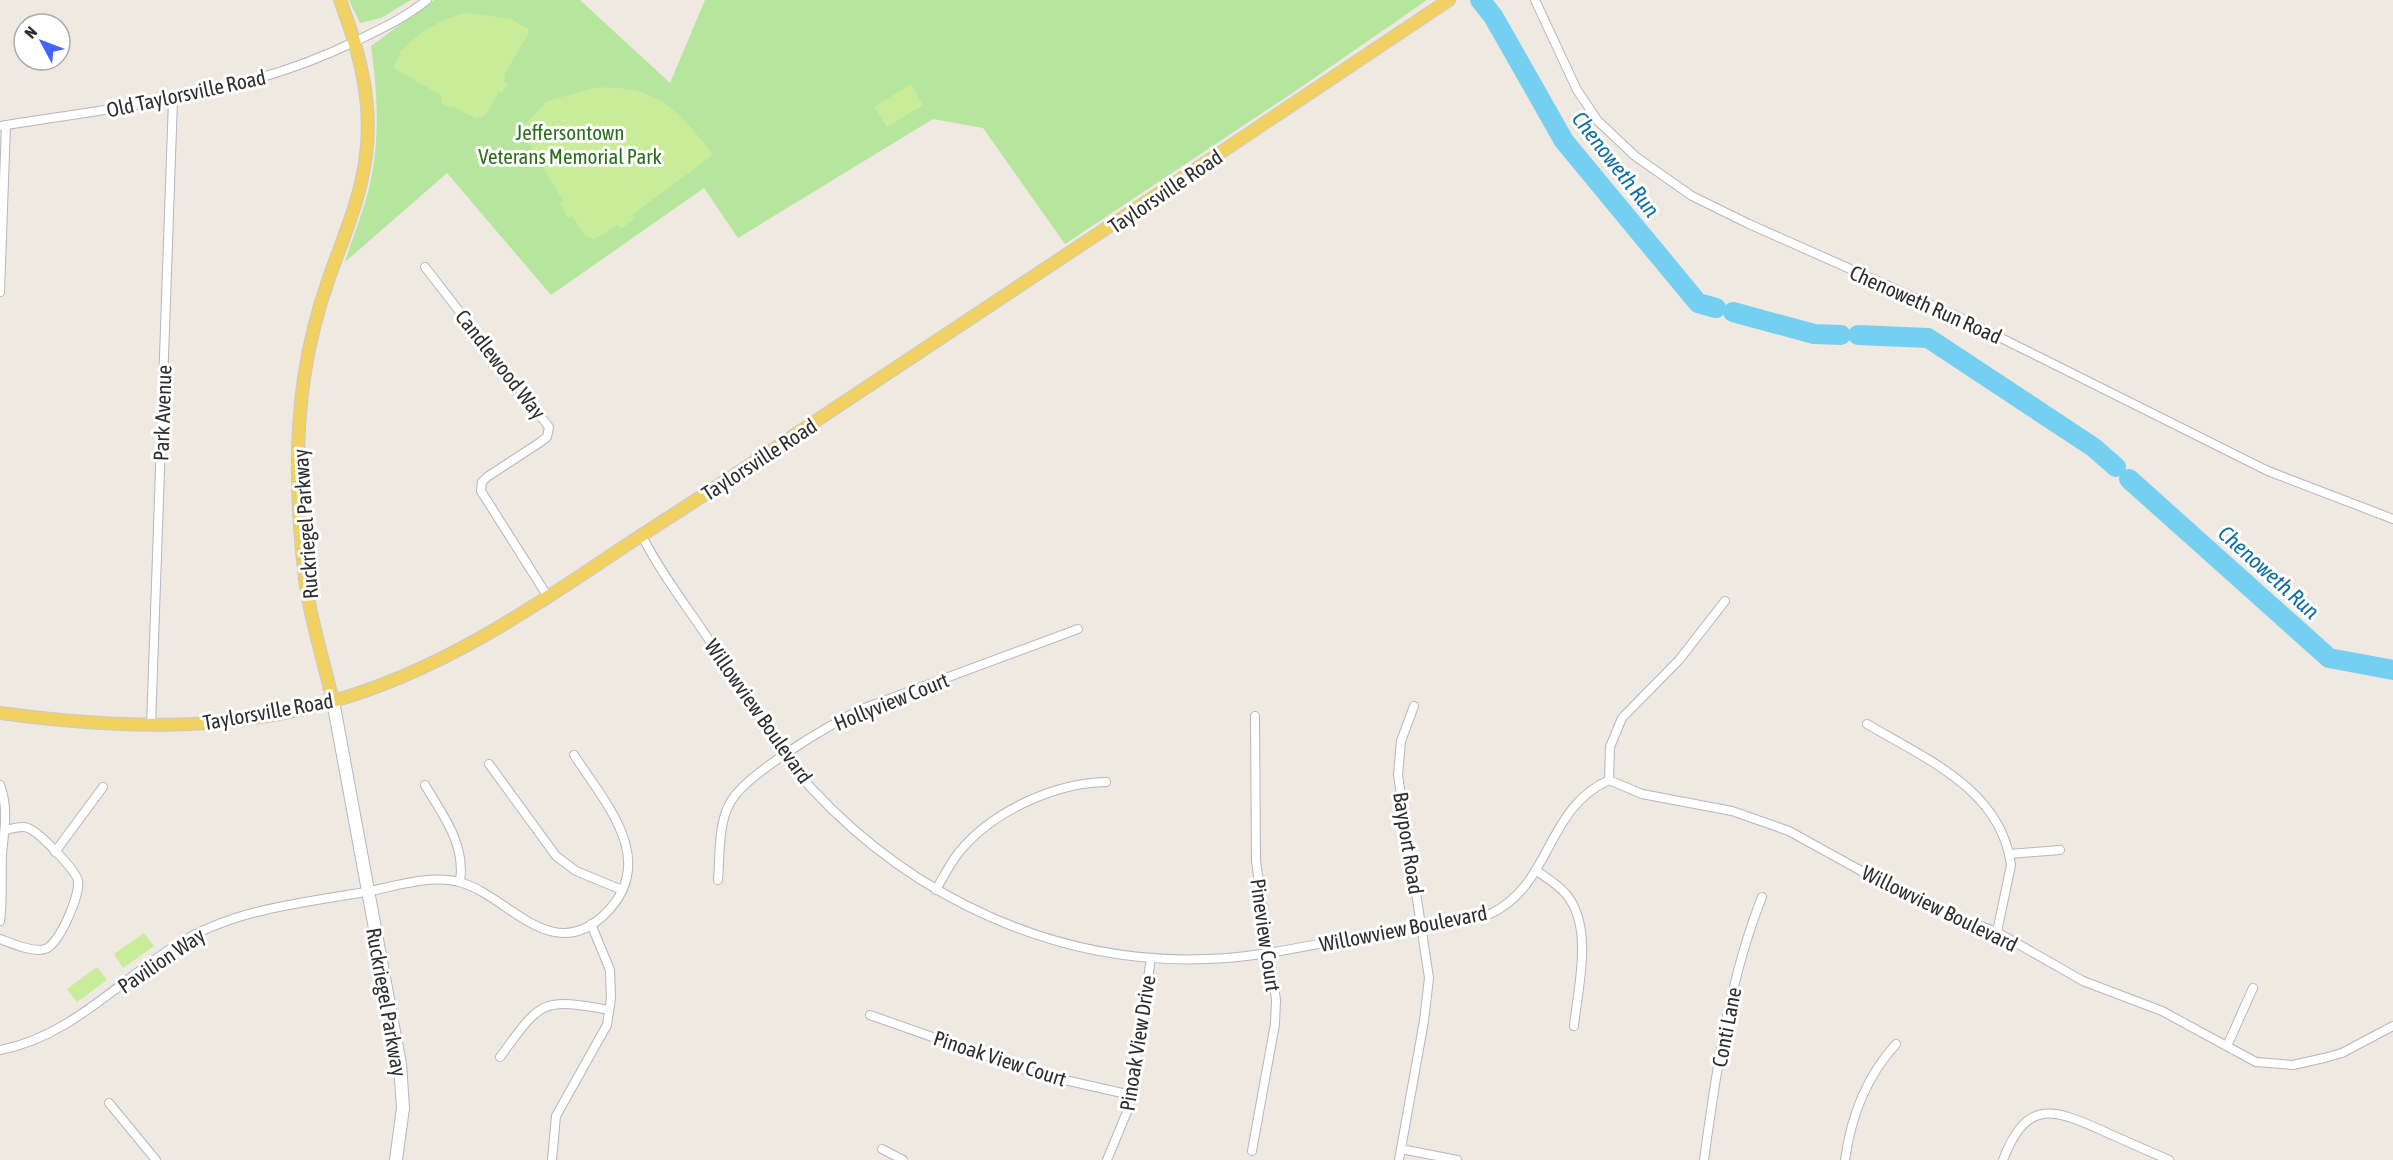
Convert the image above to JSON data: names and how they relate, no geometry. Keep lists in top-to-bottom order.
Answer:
{
  "streets": {
    "main road": ["Taylorsville Road", "Ruckriegel Parkway"],
    "street": [
      "Old Taylorsville Road",
      "Chenoweth Run Road",
      "Candlewood Way",
      "Park Avenue",
      "Hollyview Court",
      "Willowview Boulevard",
      "Bayport Road",
      "Pineview Court",
      "Pavilion Way",
      "Conti Lane",
      "Pinoak View Drive",
      "Pinoak View Court"
    ]
  },
  "crossings": [
    ["Old Taylorsville Road", "Park Avenue"],
    ["Old Taylorsville Road", "Ruckriegel Parkway"],
    ["Taylorsville Road", "Candlewood Way"],
    ["Taylorsville Road", "Park Avenue"],
    ["Taylorsville Road", "Ruckriegel Parkway"],
    ["Taylorsville Road", "Willowview Boulevard"],
    ["Ruckriegel Parkway", "Pavilion Way"],
    ["Hollyview Court", "Willowview Boulevard"],
    ["Willowview Boulevard", "Bayport Road"],
    ["Willowview Boulevard", "Pineview Court"],
    ["Willowview Boulevard", "Pinoak View Drive"],
    ["Pinoak View Drive", "Pinoak View Court"]
  ],
  "water": ["Chenoweth Run"],
  "parks": ["Jeffersontown Veterans Memorial Park"],
  "north": "top left"
}
